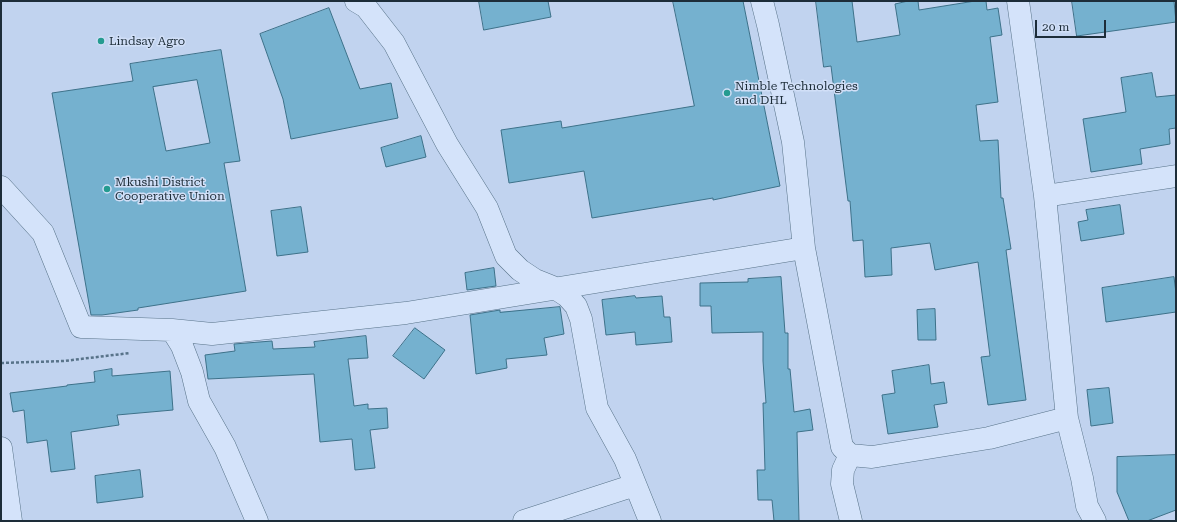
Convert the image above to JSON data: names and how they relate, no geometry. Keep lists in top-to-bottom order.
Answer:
{
  "places": ["Lindsay Agro", "Nimble Technologies and DHL", "Mkushi District Cooperative Union"],
  "scale_bar": "20 m"
}
